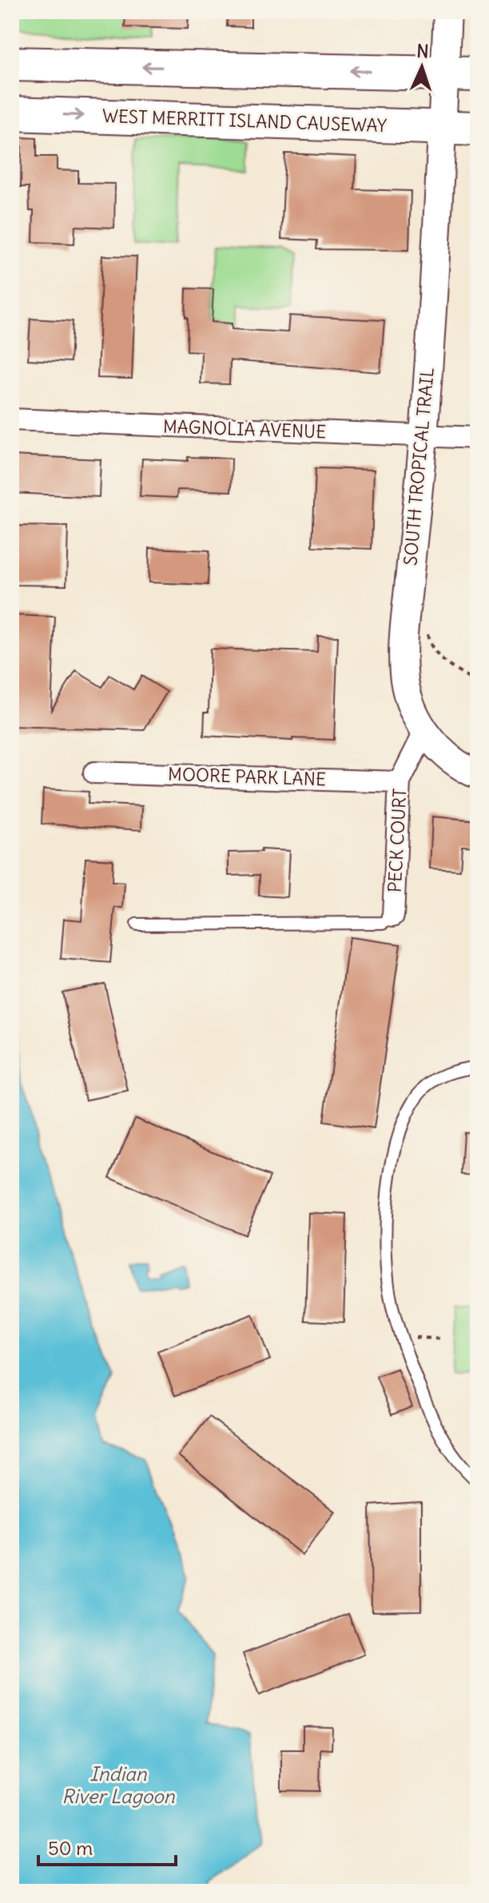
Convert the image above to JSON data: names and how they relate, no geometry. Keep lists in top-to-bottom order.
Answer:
{
  "streets": {
    "main road": ["WEST MERRITT ISLAND CAUSEWAY"],
    "street": [
      "MAGNOLIA AVENUE",
      "SOUTH TROPICAL TRAIL",
      "MOORE PARK LANE",
      "PECK COURT"
    ]
  },
  "crossings": [
    ["WEST MERRITT ISLAND CAUSEWAY", "SOUTH TROPICAL TRAIL"],
    ["MAGNOLIA AVENUE", "SOUTH TROPICAL TRAIL"],
    ["SOUTH TROPICAL TRAIL", "PECK COURT"],
    ["MOORE PARK LANE", "PECK COURT"]
  ],
  "water": ["Indian River Lagoon"],
  "scale_bar": "50 m",
  "north": "top"
}
